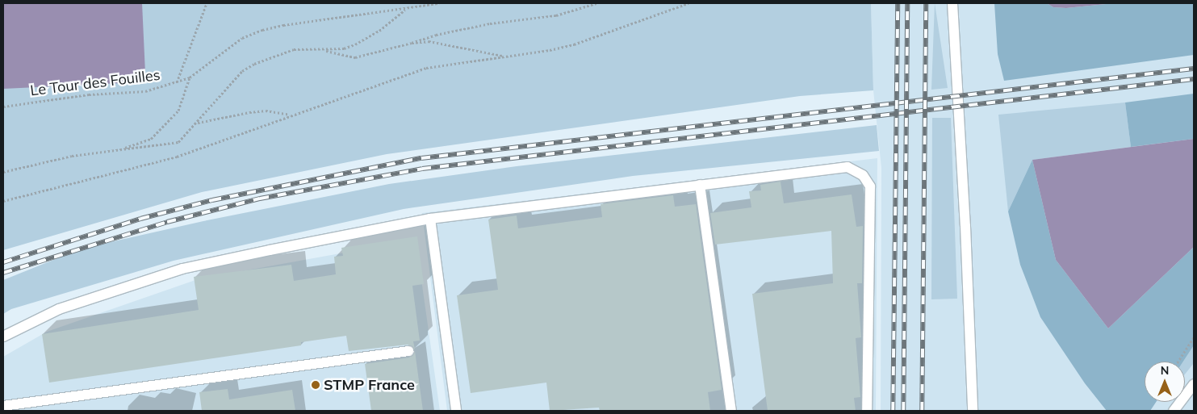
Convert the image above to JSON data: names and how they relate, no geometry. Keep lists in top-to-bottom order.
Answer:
{
  "streets": {
    "path": ["Le Tour des Fouilles"]
  },
  "places": ["STMP France"],
  "north": "top"
}
